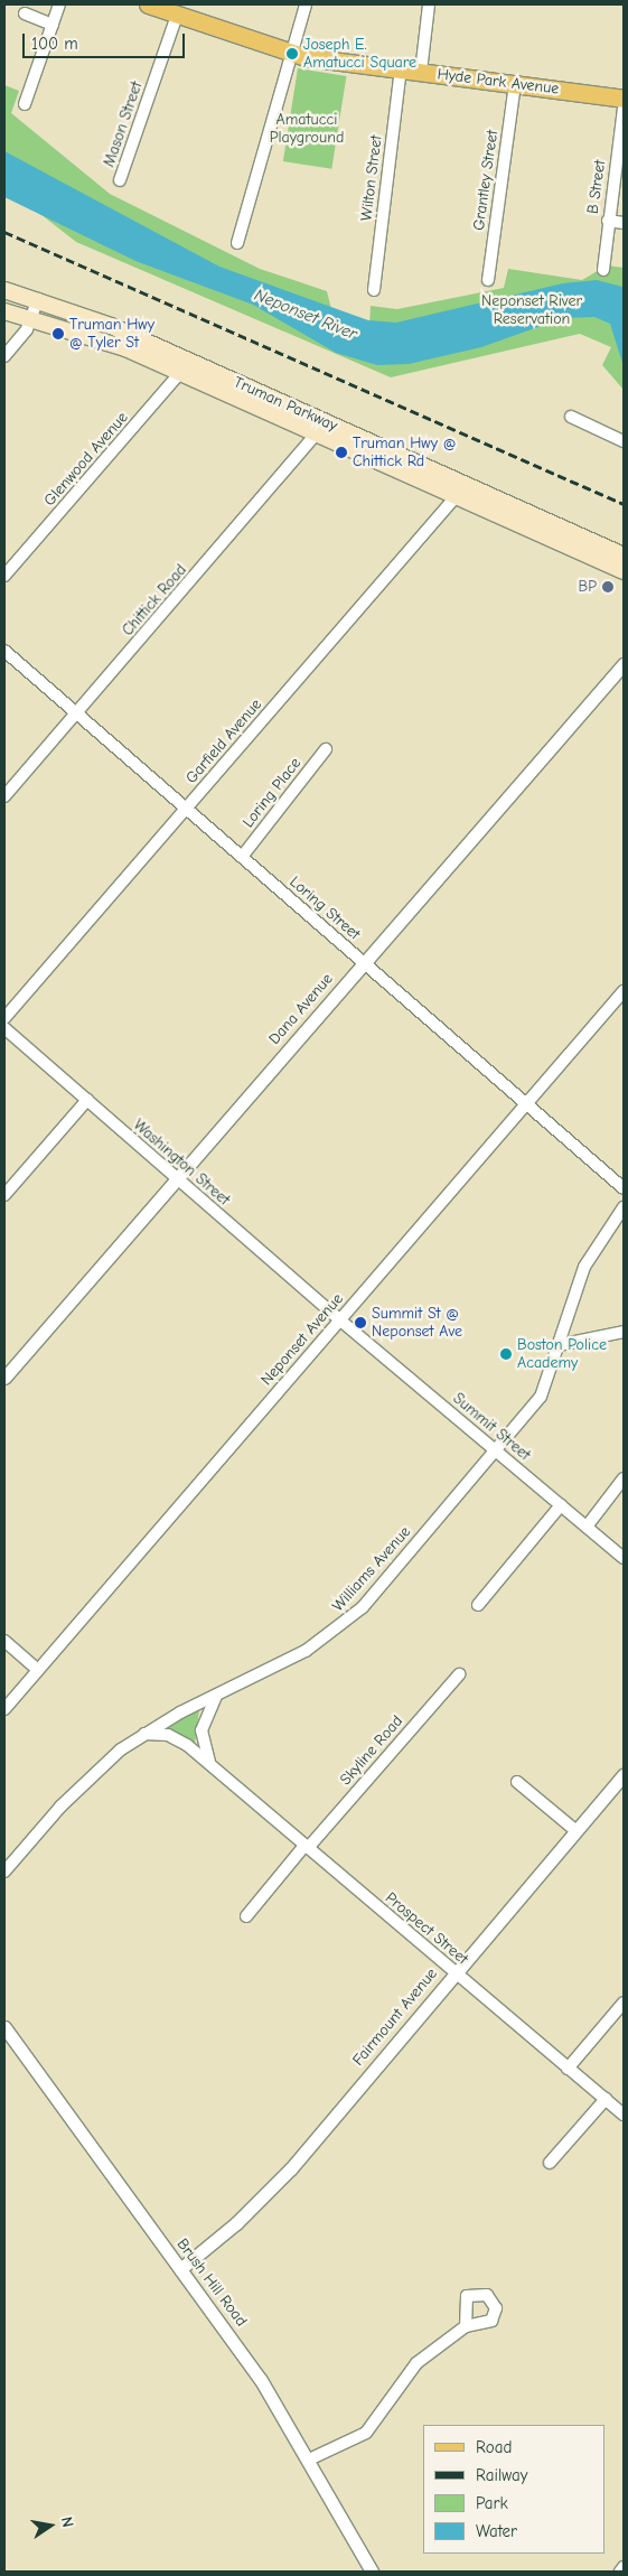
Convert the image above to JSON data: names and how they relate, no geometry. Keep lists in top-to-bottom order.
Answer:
{
  "streets": {
    "main road": ["Hyde Park Avenue", "Truman Parkway"],
    "street": [
      "Mason Street",
      "Wilton Street",
      "Grantley Street",
      "B Street",
      "Glenwood Avenue",
      "Chittick Road",
      "Garfield Avenue",
      "Loring Place",
      "Loring Street",
      "Dana Avenue",
      "Washington Street",
      "Neponset Avenue",
      "Summit Street",
      "Williams Avenue",
      "Skyline Road",
      "Prospect Street",
      "Fairmount Avenue",
      "Brush Hill Road"
    ]
  },
  "crossings": [
    ["Hyde Park Avenue", "Mason Street"],
    ["Hyde Park Avenue", "Wilton Street"],
    ["Hyde Park Avenue", "Grantley Street"],
    ["Truman Parkway", "Glenwood Avenue"],
    ["Truman Parkway", "Chittick Road"],
    ["Truman Parkway", "Garfield Avenue"],
    ["Chittick Road", "Loring Street"],
    ["Garfield Avenue", "Loring Street"],
    ["Loring Place", "Loring Street"],
    ["Loring Street", "Dana Avenue"],
    ["Loring Street", "Neponset Avenue"],
    ["Dana Avenue", "Washington Street"],
    ["Washington Street", "Neponset Avenue"],
    ["Washington Street", "Summit Street"],
    ["Neponset Avenue", "Summit Street"],
    ["Summit Street", "Williams Avenue"],
    ["Williams Avenue", "Prospect Street"],
    ["Skyline Road", "Prospect Street"],
    ["Prospect Street", "Fairmount Avenue"],
    ["Fairmount Avenue", "Brush Hill Road"]
  ],
  "water": ["Neponset River"],
  "parks": ["Amatucci Playground", "Neponset River Reservation"],
  "places": [
    "Joseph E. Amatucci Square",
    "Truman Hwy @ Tyler St",
    "Truman Hwy @ Chittick Rd",
    "BP",
    "Summit St @ Neponset Ave",
    "Boston Police Academy"
  ],
  "legend": [
    "Road",
    "Railway",
    "Park",
    "Water"
  ],
  "scale_bar": "100 m",
  "north": "right"
}
